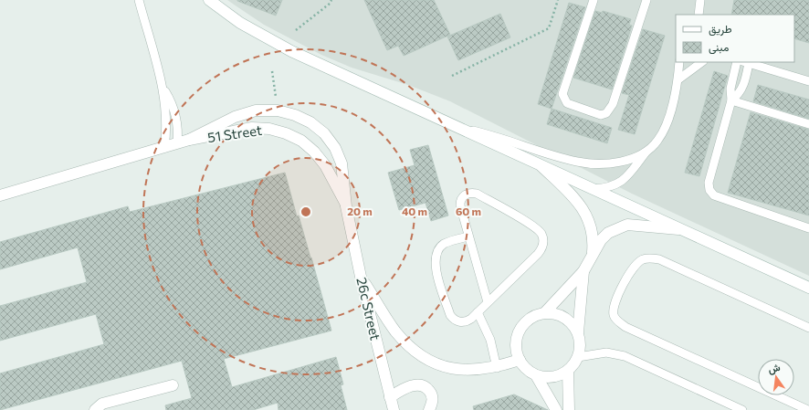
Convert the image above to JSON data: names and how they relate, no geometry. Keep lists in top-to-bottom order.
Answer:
{
  "streets": {
    "street": ["51 Street", "26c Street"]
  },
  "crossings": [
    ["51 Street", "26c Street"]
  ],
  "legend": ["طريق", "مبنى"],
  "north": "top",
  "rings": ["20 m", "40 m", "60 m"]
}
